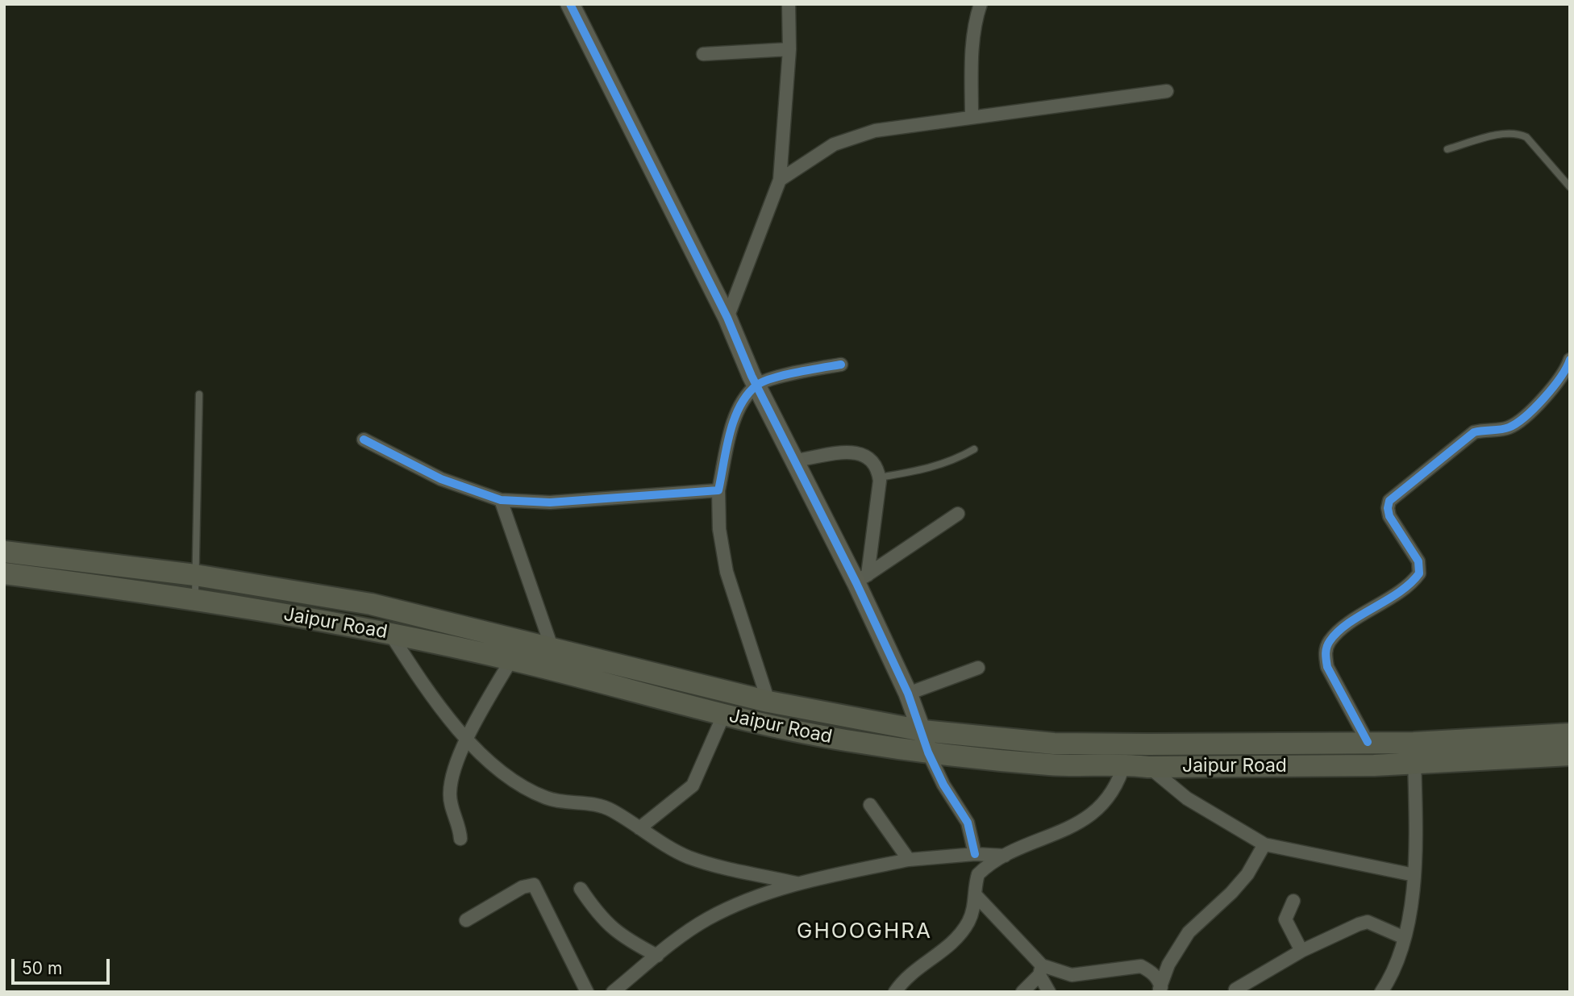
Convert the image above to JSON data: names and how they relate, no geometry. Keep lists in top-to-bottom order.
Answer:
{
  "streets": {
    "main road": ["Jaipur Road"]
  },
  "districts": ["GHOOGHRA"],
  "scale_bar": "50 m"
}
